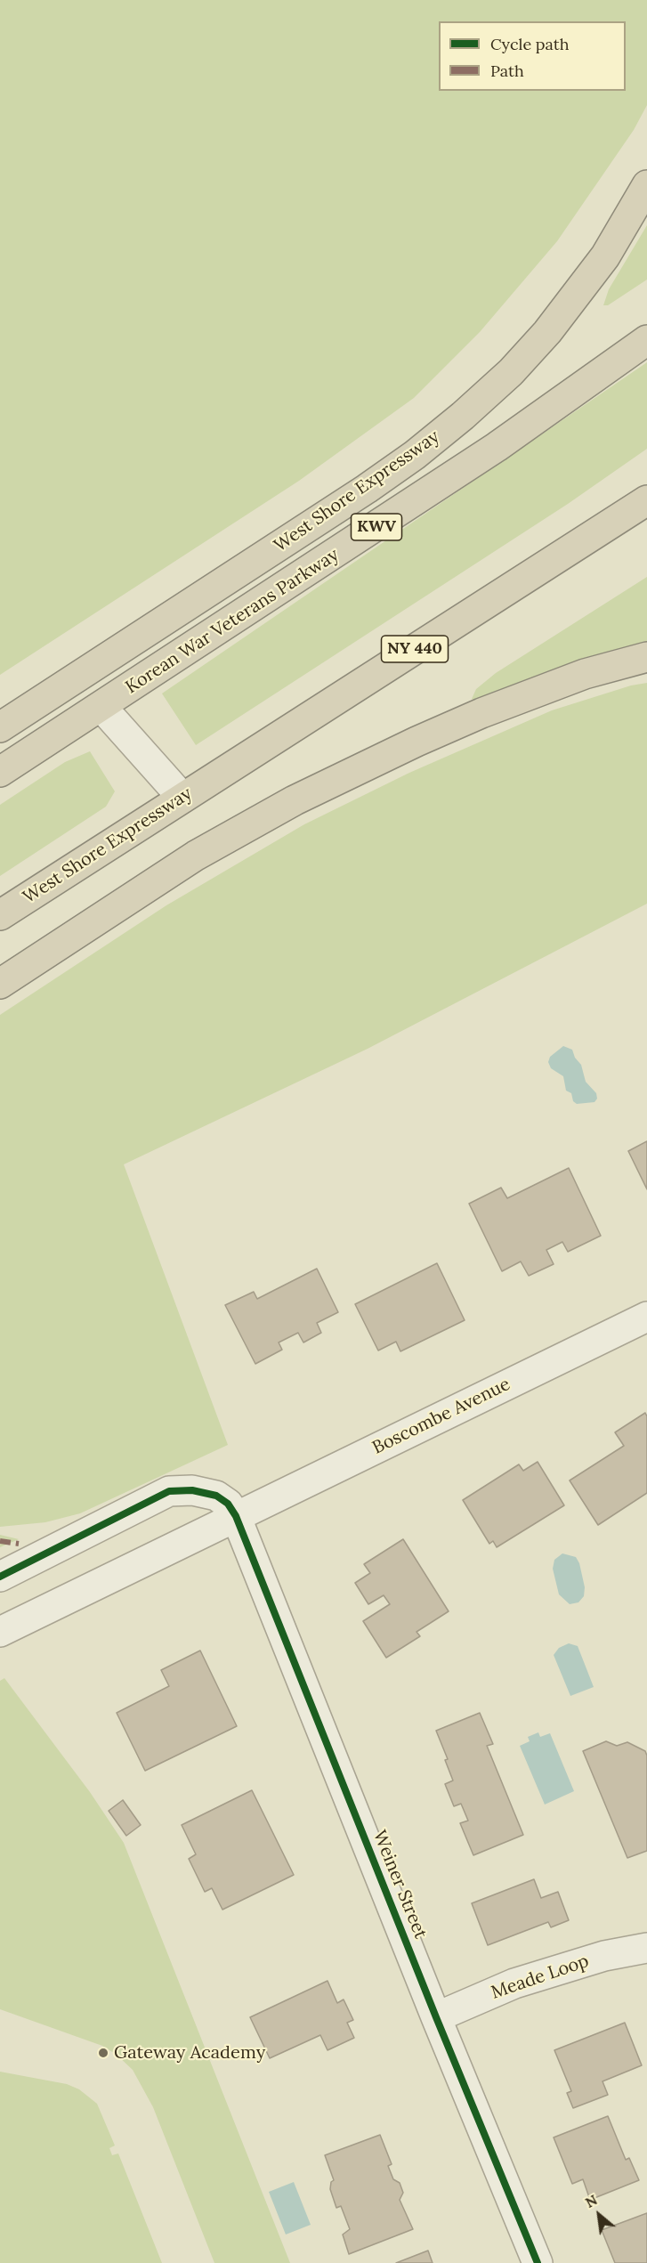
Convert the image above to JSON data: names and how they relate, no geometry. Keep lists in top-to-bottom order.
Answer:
{
  "streets": {
    "highway": [
      "West Shore Expressway",
      "KWV",
      "Korean War Veterans Parkway",
      "NY 440"
    ],
    "street": ["Boscombe Avenue", "Weiner Street", "Meade Loop"]
  },
  "crossings": [
    ["Boscombe Avenue", "Weiner Street"],
    ["Weiner Street", "Meade Loop"]
  ],
  "places": ["Gateway Academy"],
  "legend": ["Cycle path", "Path"],
  "north": "top left"
}
